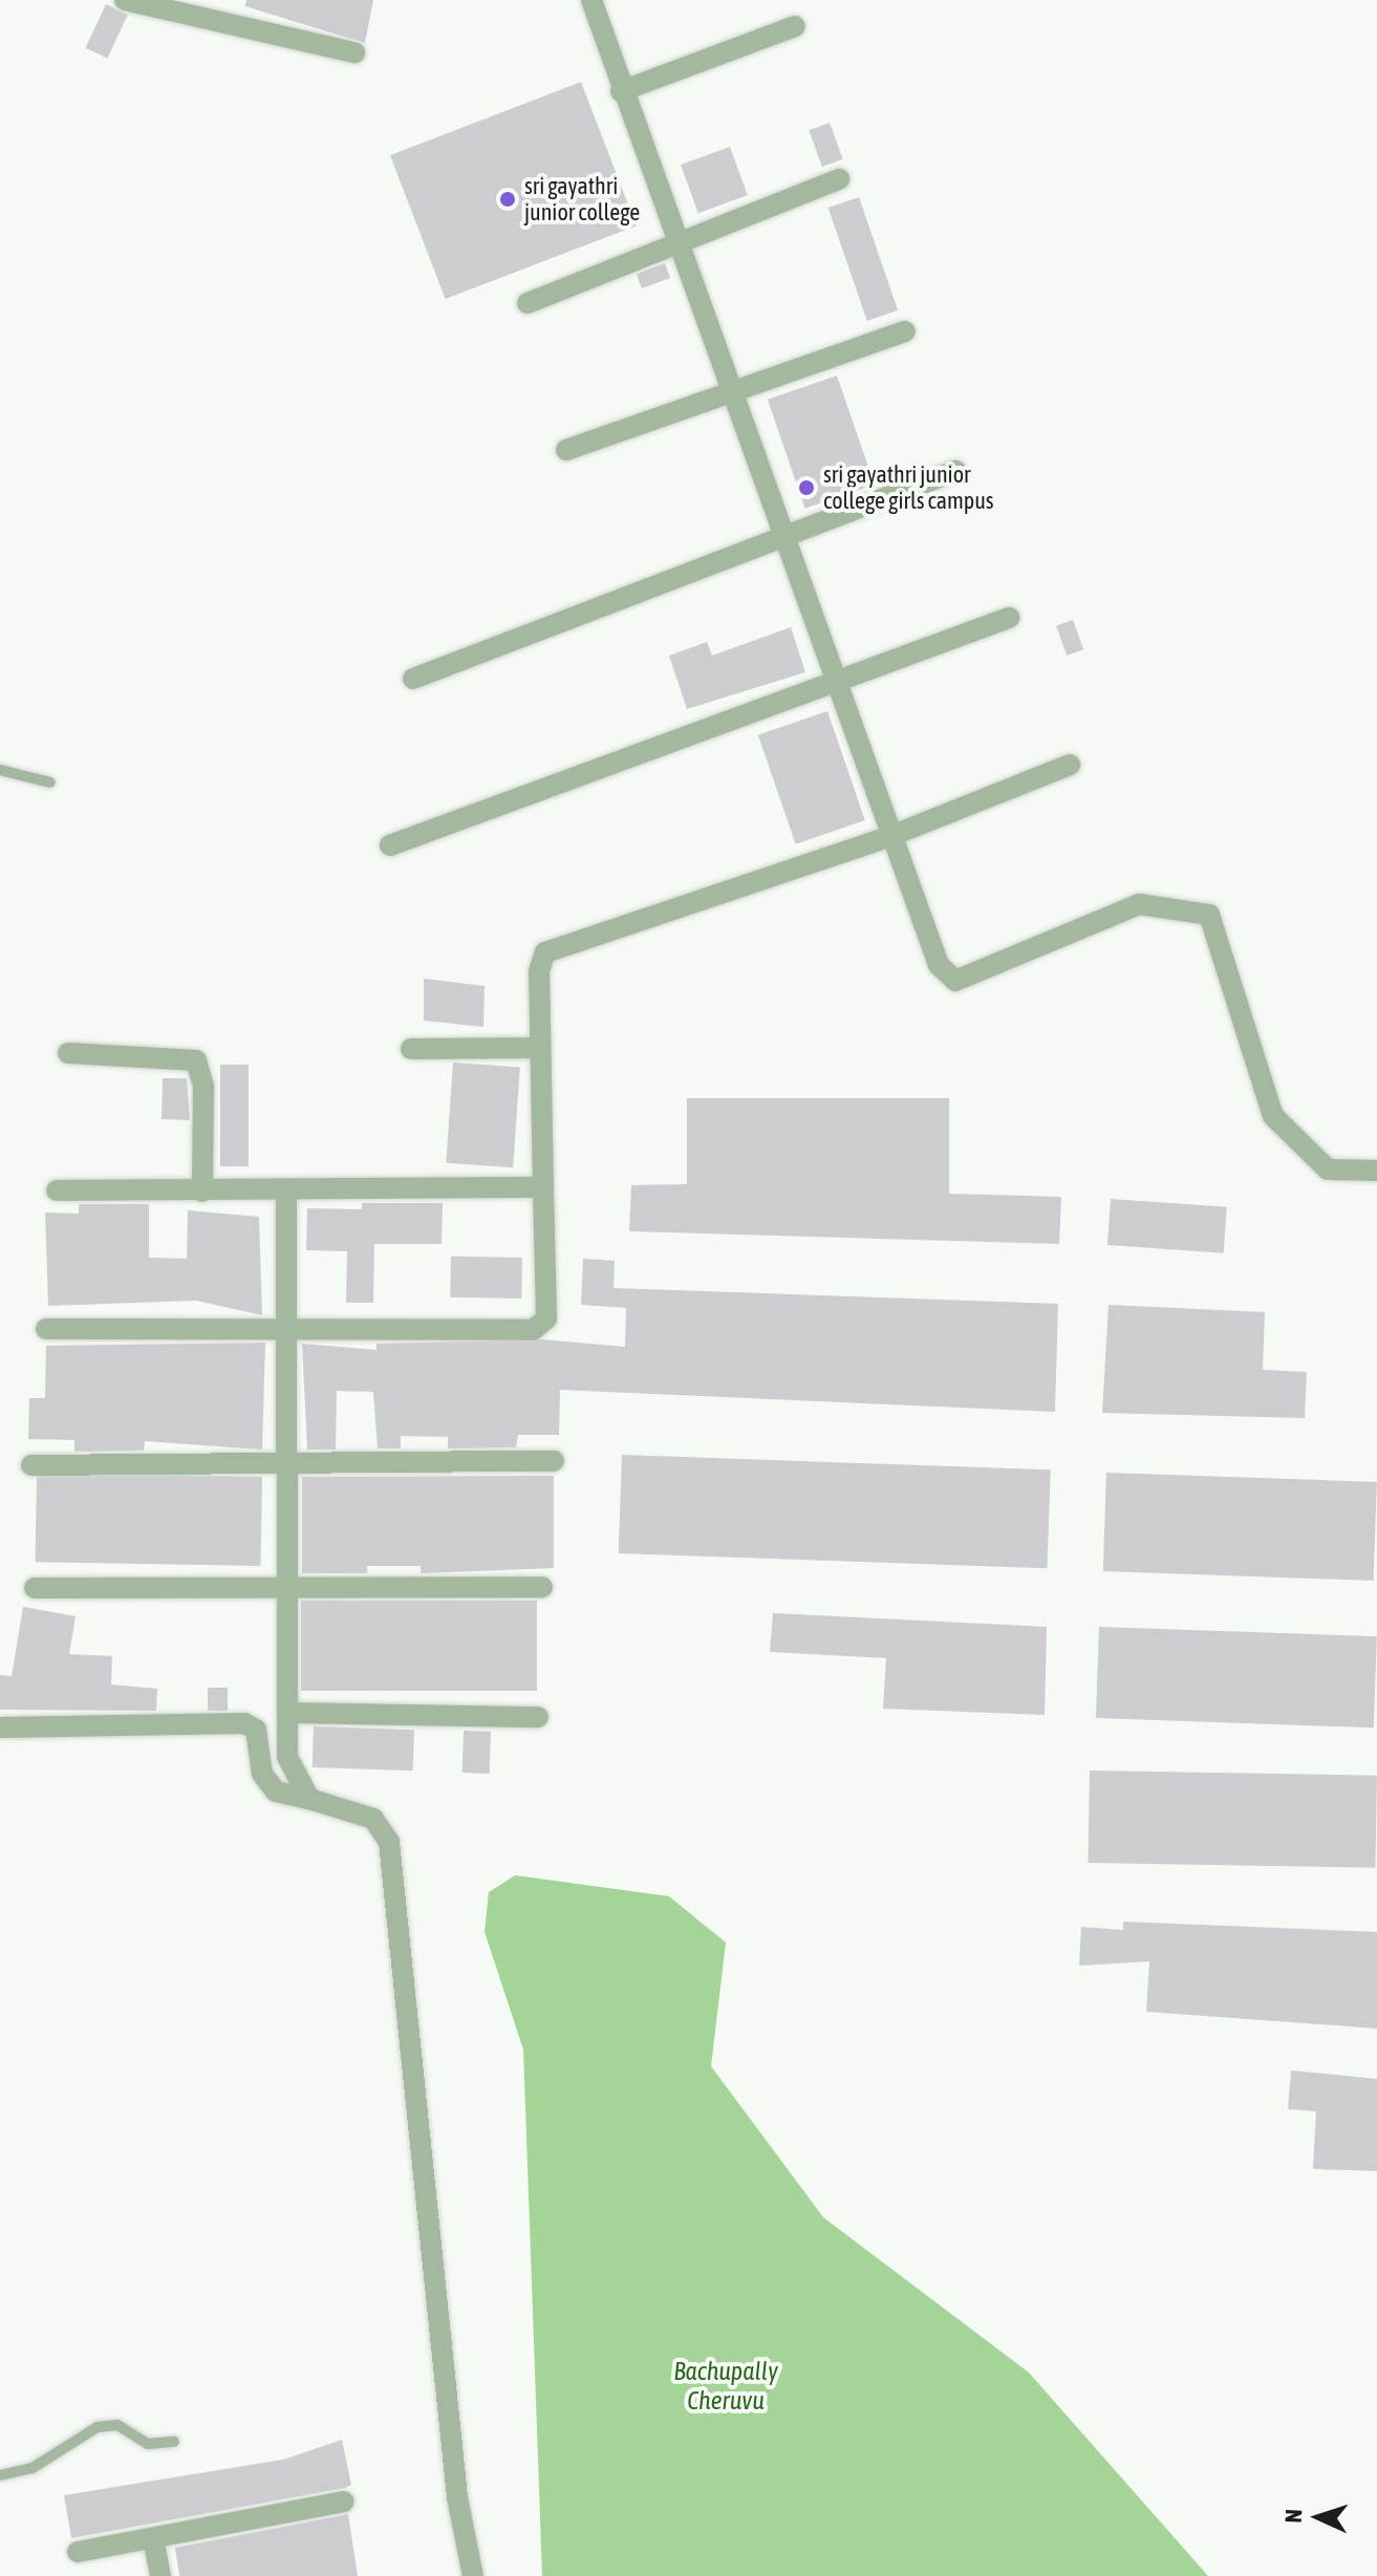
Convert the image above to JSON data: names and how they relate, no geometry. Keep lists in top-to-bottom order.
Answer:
{
  "water": ["Bachupally Cheruvu"],
  "places": ["sri gayathri junior college", "sri gayathri junior college girls campus"],
  "north": "left"
}
